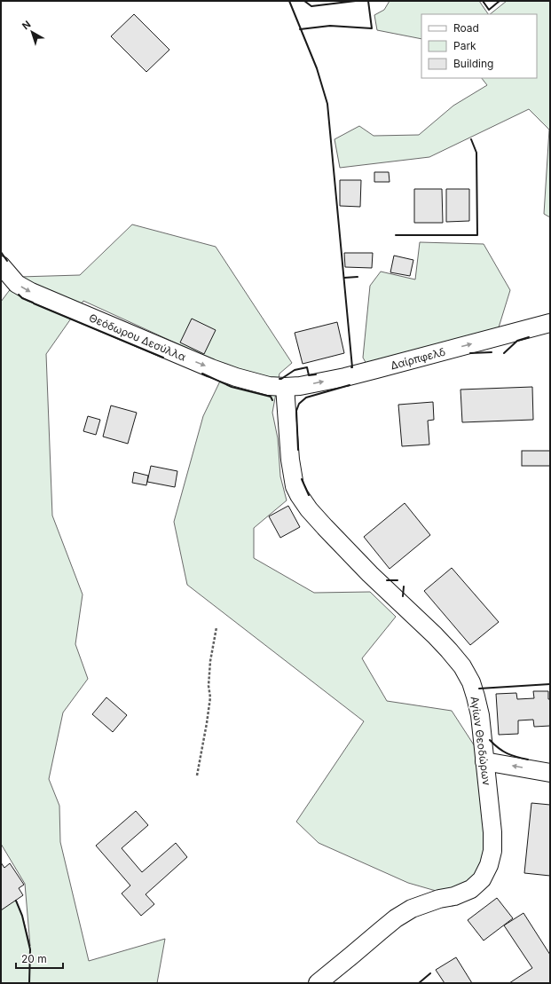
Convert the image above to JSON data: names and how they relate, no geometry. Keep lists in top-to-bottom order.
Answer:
{
  "streets": {
    "street": ["Θεόδωρου Δεσύλλα", "Δαίρπφελδ", "Αγίων Θεοδώρων"]
  },
  "crossings": [
    ["Θεόδωρου Δεσύλλα", "Δαίρπφελδ"],
    ["Θεόδωρου Δεσύλλα", "Αγίων Θεοδώρων"],
    ["Δαίρπφελδ", "Αγίων Θεοδώρων"]
  ],
  "one_way": ["Θεόδωρου Δεσύλλα", "Δαίρπφελδ"],
  "legend": ["Road", "Park", "Building"],
  "scale_bar": "20 m",
  "north": "top left"
}
